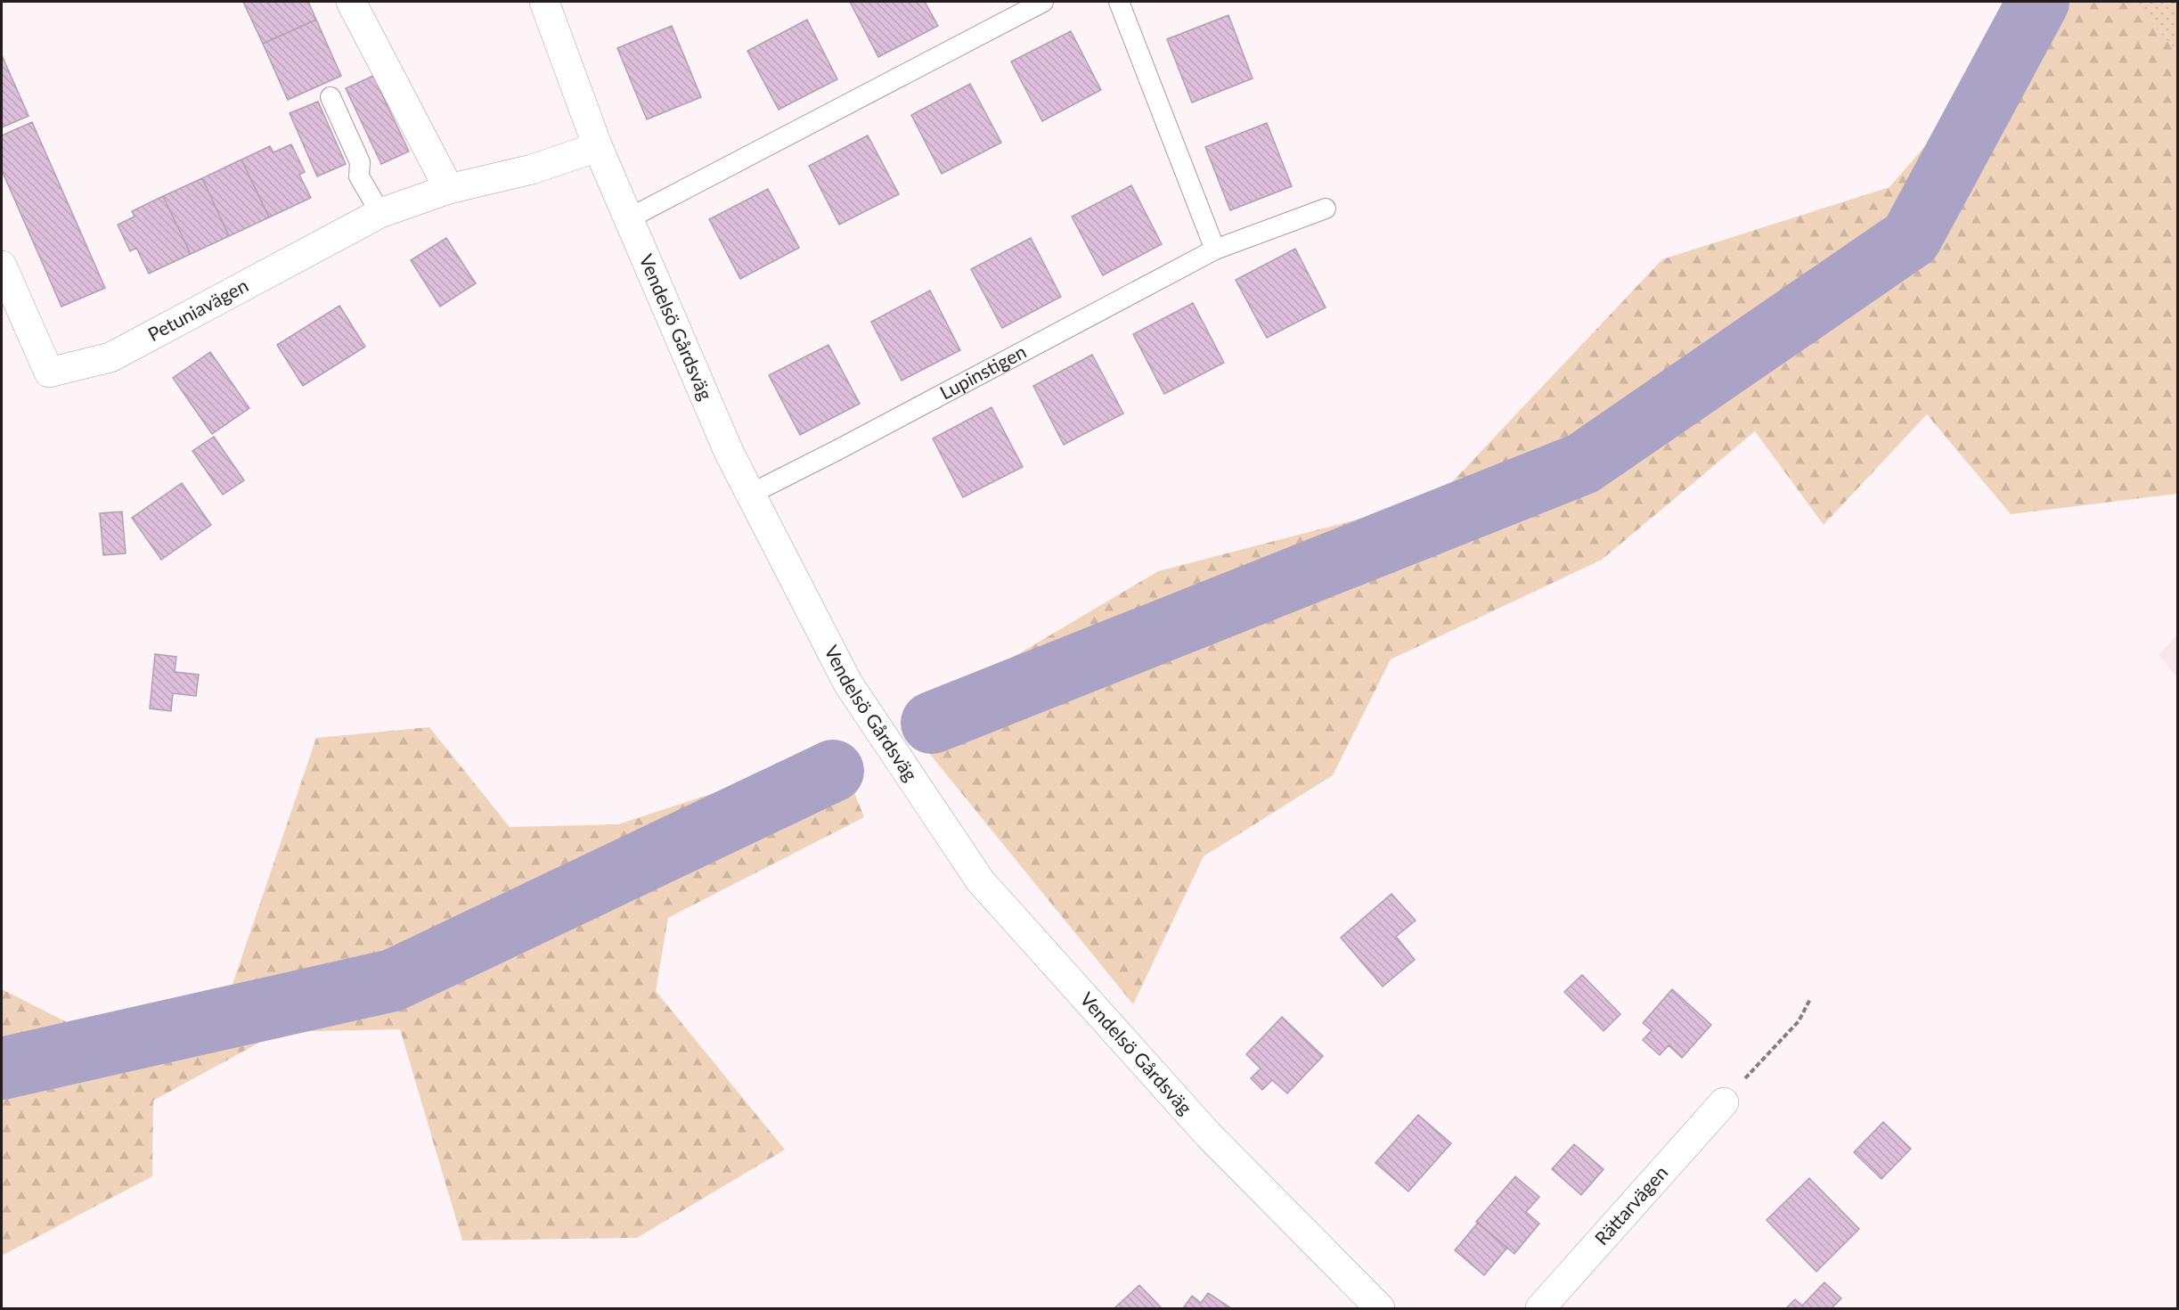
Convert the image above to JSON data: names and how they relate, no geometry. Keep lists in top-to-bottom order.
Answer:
{
  "streets": {
    "street": ["Petuniavägen", "Vendelsö Gårdsväg", "Rättarvägen"],
    "lane": ["Lupinstigen"]
  },
  "crossings": [
    ["Petuniavägen", "Vendelsö Gårdsväg"],
    ["Vendelsö Gårdsväg", "Lupinstigen"]
  ]
}
